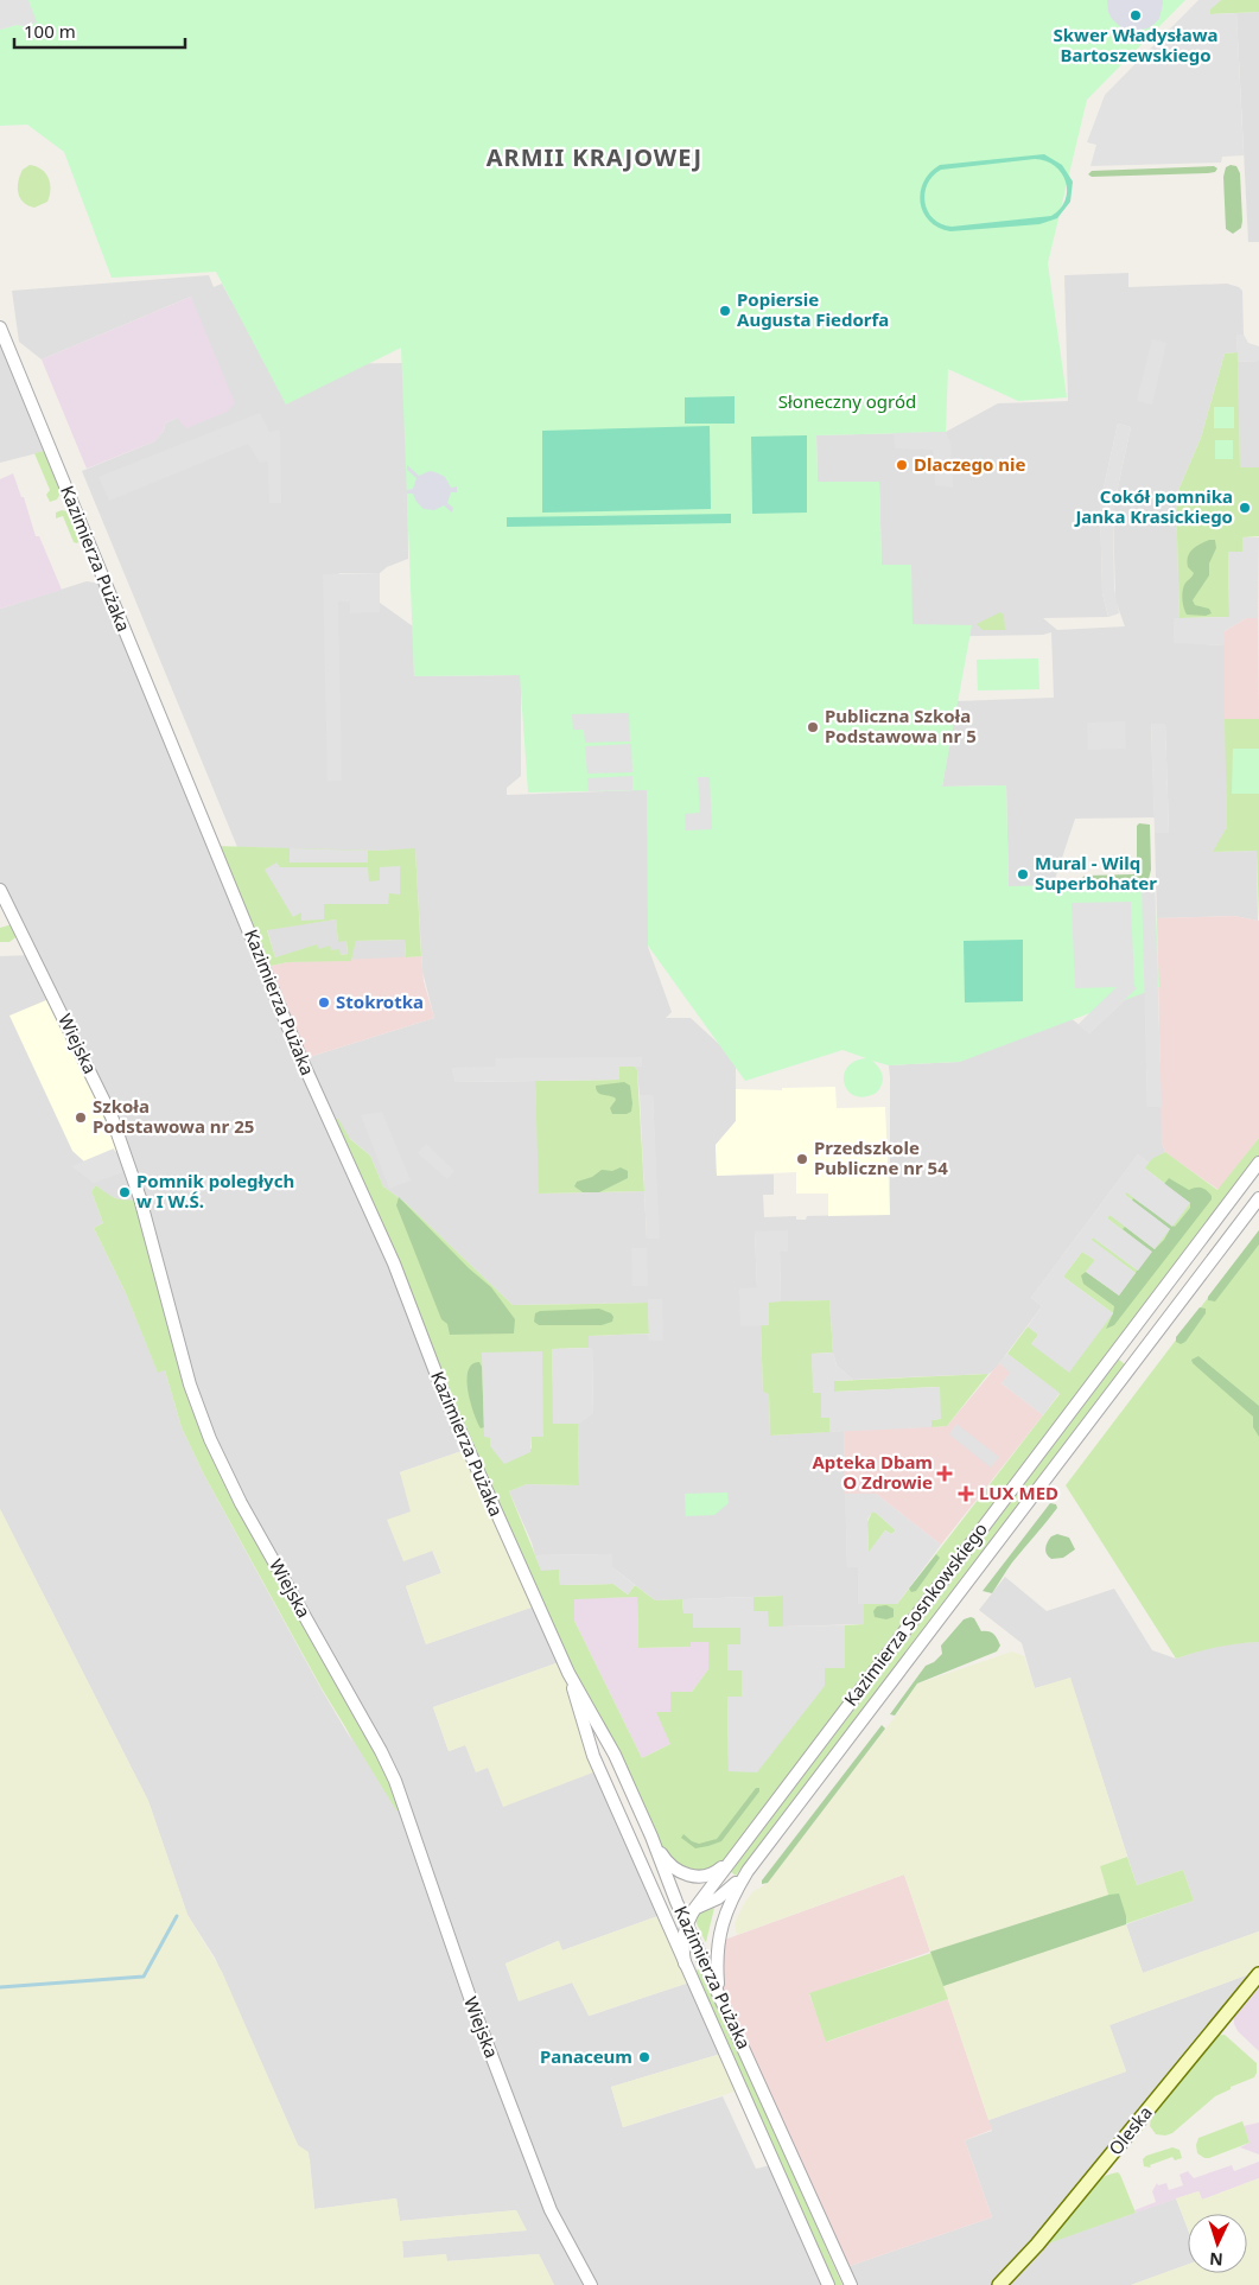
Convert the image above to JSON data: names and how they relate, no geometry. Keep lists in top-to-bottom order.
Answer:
{
  "streets": {
    "main road": ["Oleska"],
    "street": ["Kazimierza Pużaka", "Wiejska", "Kazimierza Sosnkowskiego"]
  },
  "crossings": [
    ["Kazimierza Pużaka", "Kazimierza Sosnkowskiego"]
  ],
  "districts": ["ARMII KRAJOWEJ"],
  "parks": ["Słoneczny ogród"],
  "places": {
    "other": [
      "Skwer Władysława Bartoszewskiego",
      "Popiersie Augusta Fiedorfa",
      "Dlaczego nie",
      "Cokół pomnika Janka Krasickiego",
      "Publiczna Szkoła Podstawowa nr 5",
      "Mural - Wilq Superbohater",
      "Stokrotka",
      "Szkoła Podstawowa nr 25",
      "Przedszkole Publiczne nr 54",
      "Pomnik poległych w I W.Ś.",
      "Panaceum"
    ],
    "health": ["Apteka Dbam O Zdrowie", "LUX MED"]
  },
  "scale_bar": "100 m",
  "north": "bottom"
}
